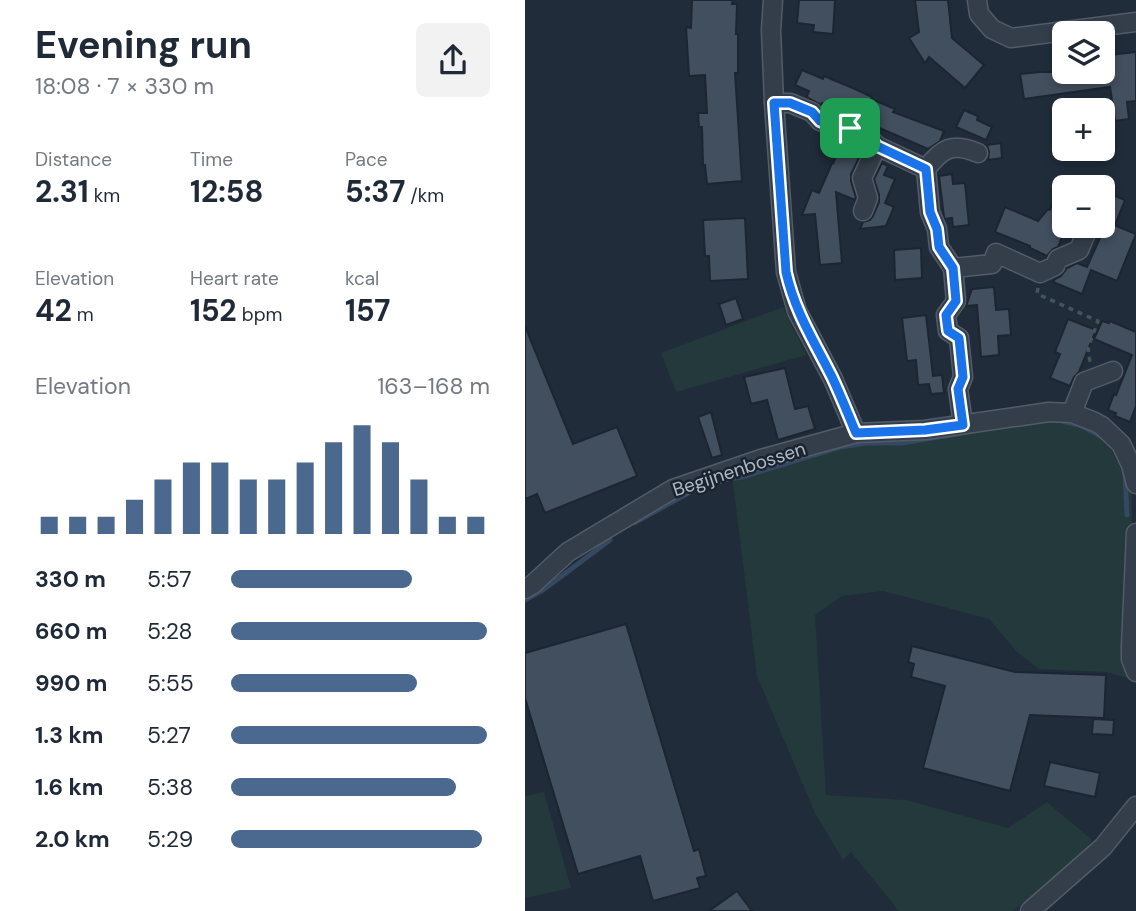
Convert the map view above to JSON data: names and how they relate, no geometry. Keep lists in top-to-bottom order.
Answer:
{
  "streets": {
    "street": ["Begijnenbossen"]
  },
  "page": {
    "heading": ["Evening run", "18:08 · 7 × 330 m"],
    "map_buttons": ["+", "−"],
    "stats": [
      ["Distance", "2.31 km"],
      ["Time", "12:58"],
      ["Pace", "5:37 /km"],
      ["Elevation", "42 m"],
      ["Heart rate", "152 bpm"],
      ["kcal", "157"]
    ],
    "chart": ["Elevation", "163–168 m"],
    "list": [
      {
        "name": "330 m",
        "note": "5:57"
      },
      {
        "name": "660 m",
        "note": "5:28"
      },
      {
        "name": "990 m",
        "note": "5:55"
      },
      {
        "name": "1.3 km",
        "note": "5:27"
      },
      {
        "name": "1.6 km",
        "note": "5:38"
      },
      {
        "name": "2.0 km",
        "note": "5:29"
      }
    ]
  }
}
